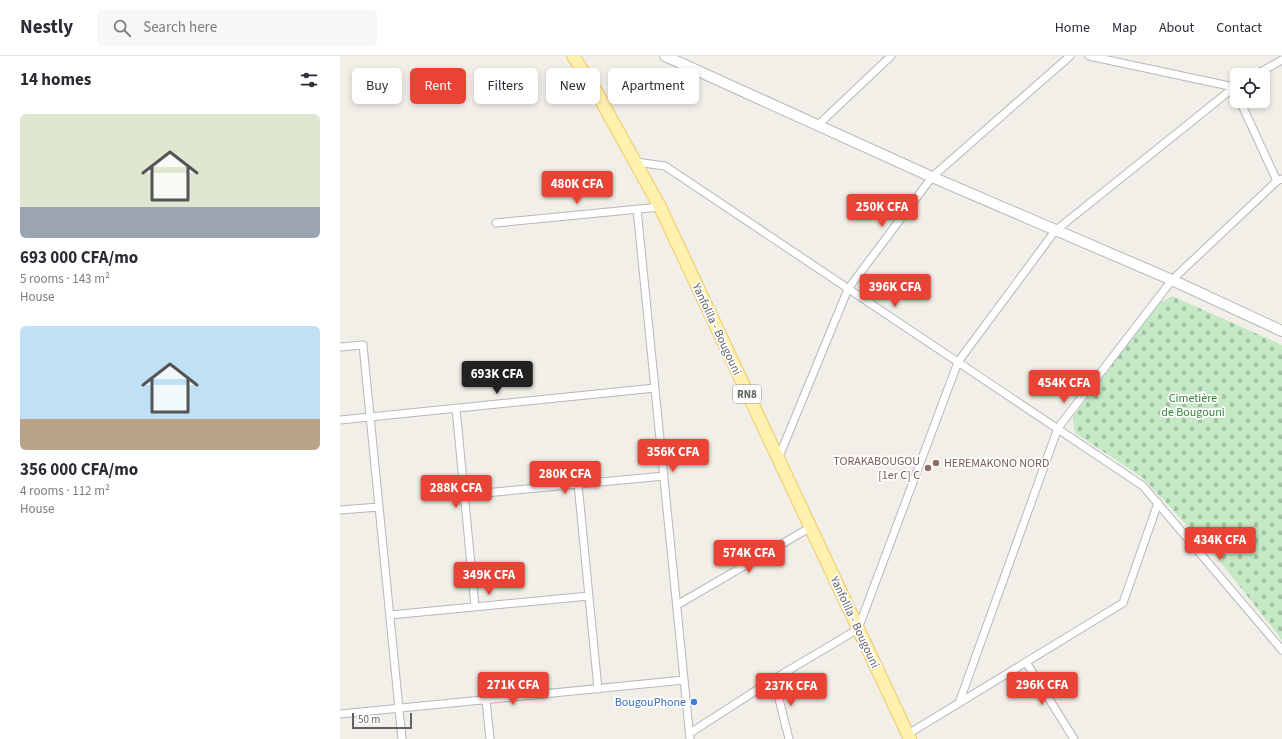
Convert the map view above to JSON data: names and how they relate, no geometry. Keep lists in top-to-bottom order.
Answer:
{
  "streets": {
    "main road": ["Yanfolila - Bougouni", "RN8"]
  },
  "parks": ["Cimetière de Bougouni"],
  "places": ["HEREMAKONO NORD", "TORAKABOUGOU [1er C] C", "BougouPhone"],
  "scale_bar": "50 m",
  "page": {
    "header": "Nestly",
    "search": "Search here",
    "nav": [
      "Home",
      "Map",
      "About",
      "Contact"
    ],
    "heading": "14 homes",
    "chip": [
      "Buy",
      "Rent",
      "Filters",
      "New",
      "Apartment"
    ],
    "list": [
      {
        "name": "693 000 CFA/mo",
        "note": "5 rooms · 143 m² · House"
      },
      {
        "name": "356 000 CFA/mo",
        "note": "4 rooms · 112 m² · House"
      }
    ],
    "price": [
      "480K CFA",
      "250K CFA",
      "396K CFA",
      "693K CFA",
      "454K CFA",
      "356K CFA",
      "280K CFA",
      "288K CFA",
      "434K CFA",
      "574K CFA",
      "349K CFA",
      "271K CFA",
      "296K CFA",
      "237K CFA"
    ],
    "scale": "50 m"
  }
}
